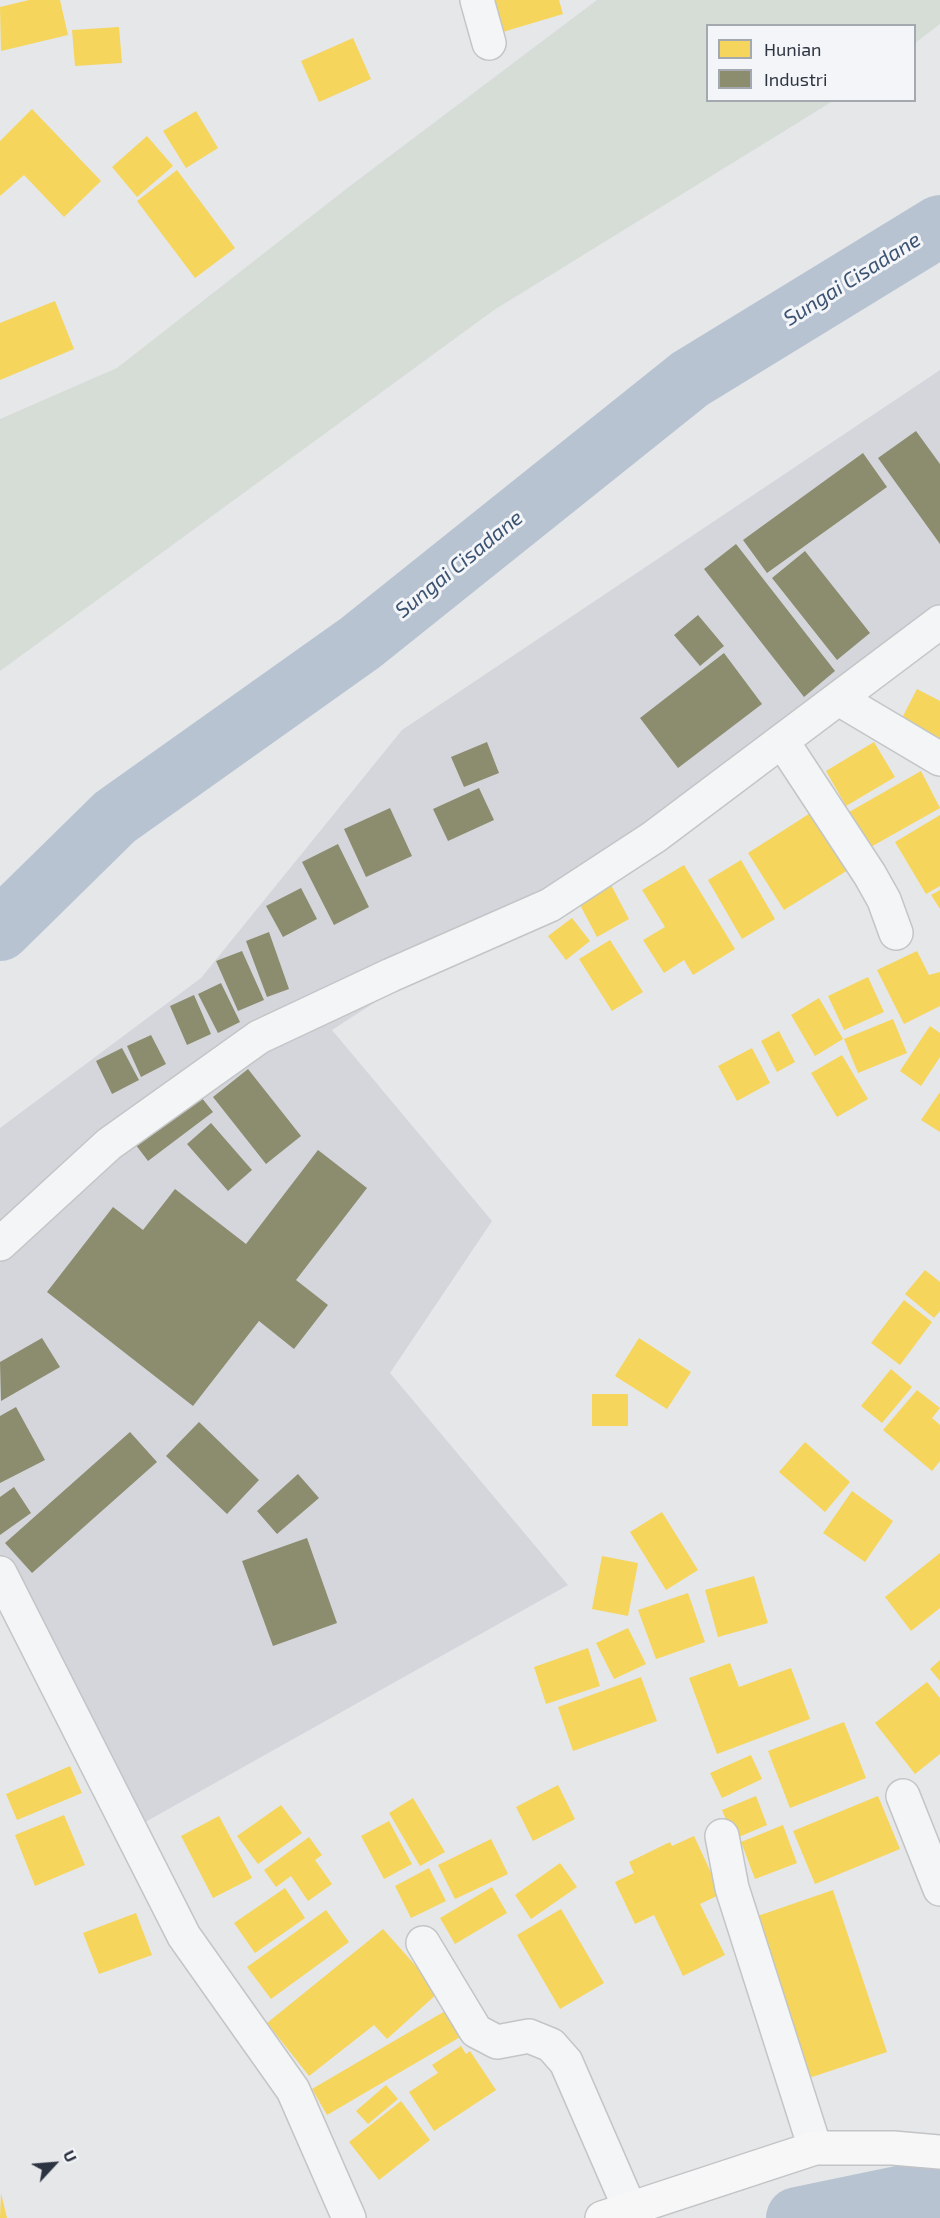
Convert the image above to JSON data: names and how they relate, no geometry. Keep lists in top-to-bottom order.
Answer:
{
  "water": ["Sungai Cisadane"],
  "legend": ["Hunian", "Industri"],
  "north": "top right"
}
